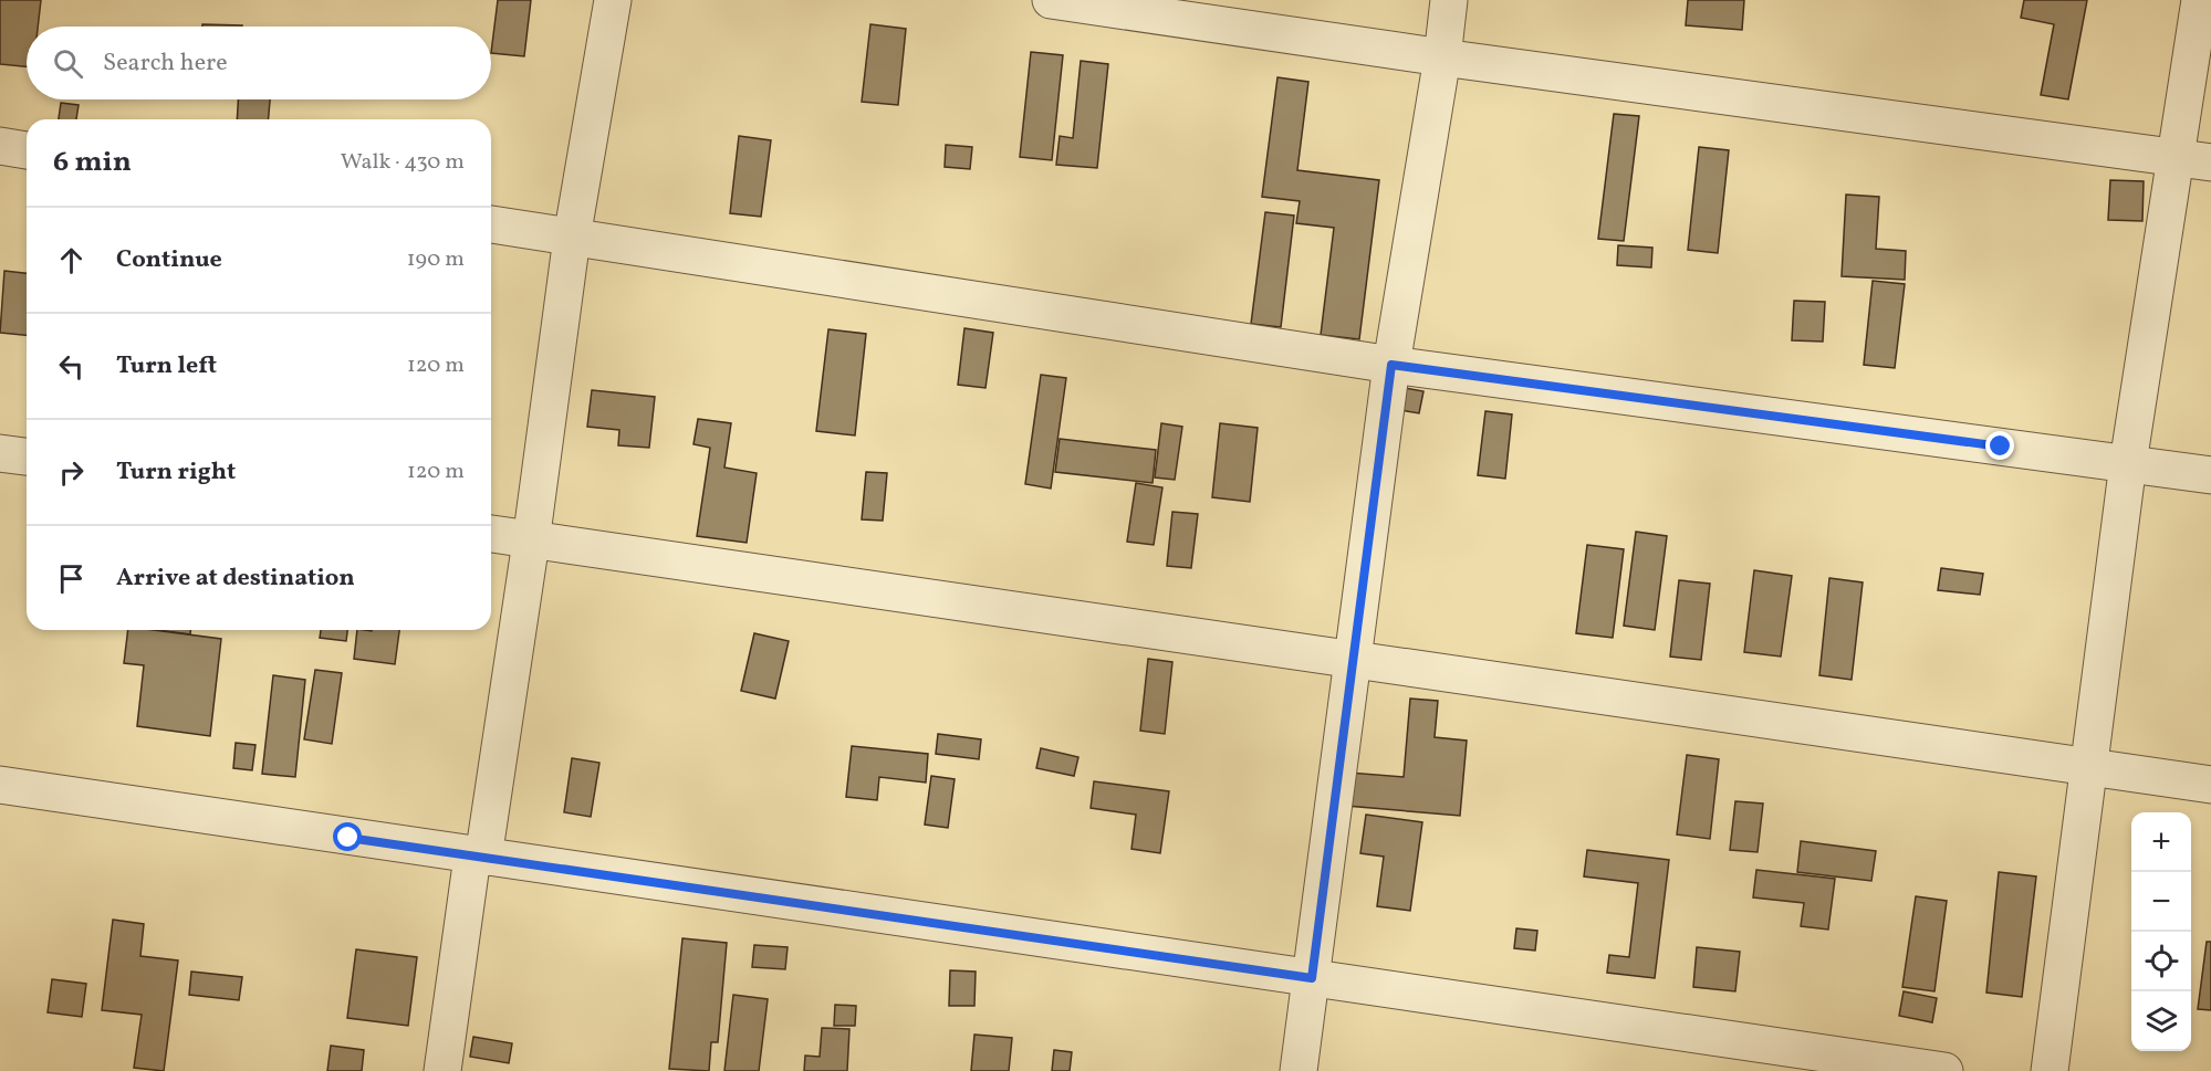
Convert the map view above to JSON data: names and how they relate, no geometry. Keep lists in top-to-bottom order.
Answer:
{
  "page": {
    "search": "Search here",
    "heading": ["6 min", "Walk · 430 m"],
    "list": [
      ["Continue", "190 m"],
      ["Turn left", "120 m"],
      ["Turn right", "120 m"],
      "Arrive at destination"
    ],
    "map_buttons": ["+", "−"]
  }
}
